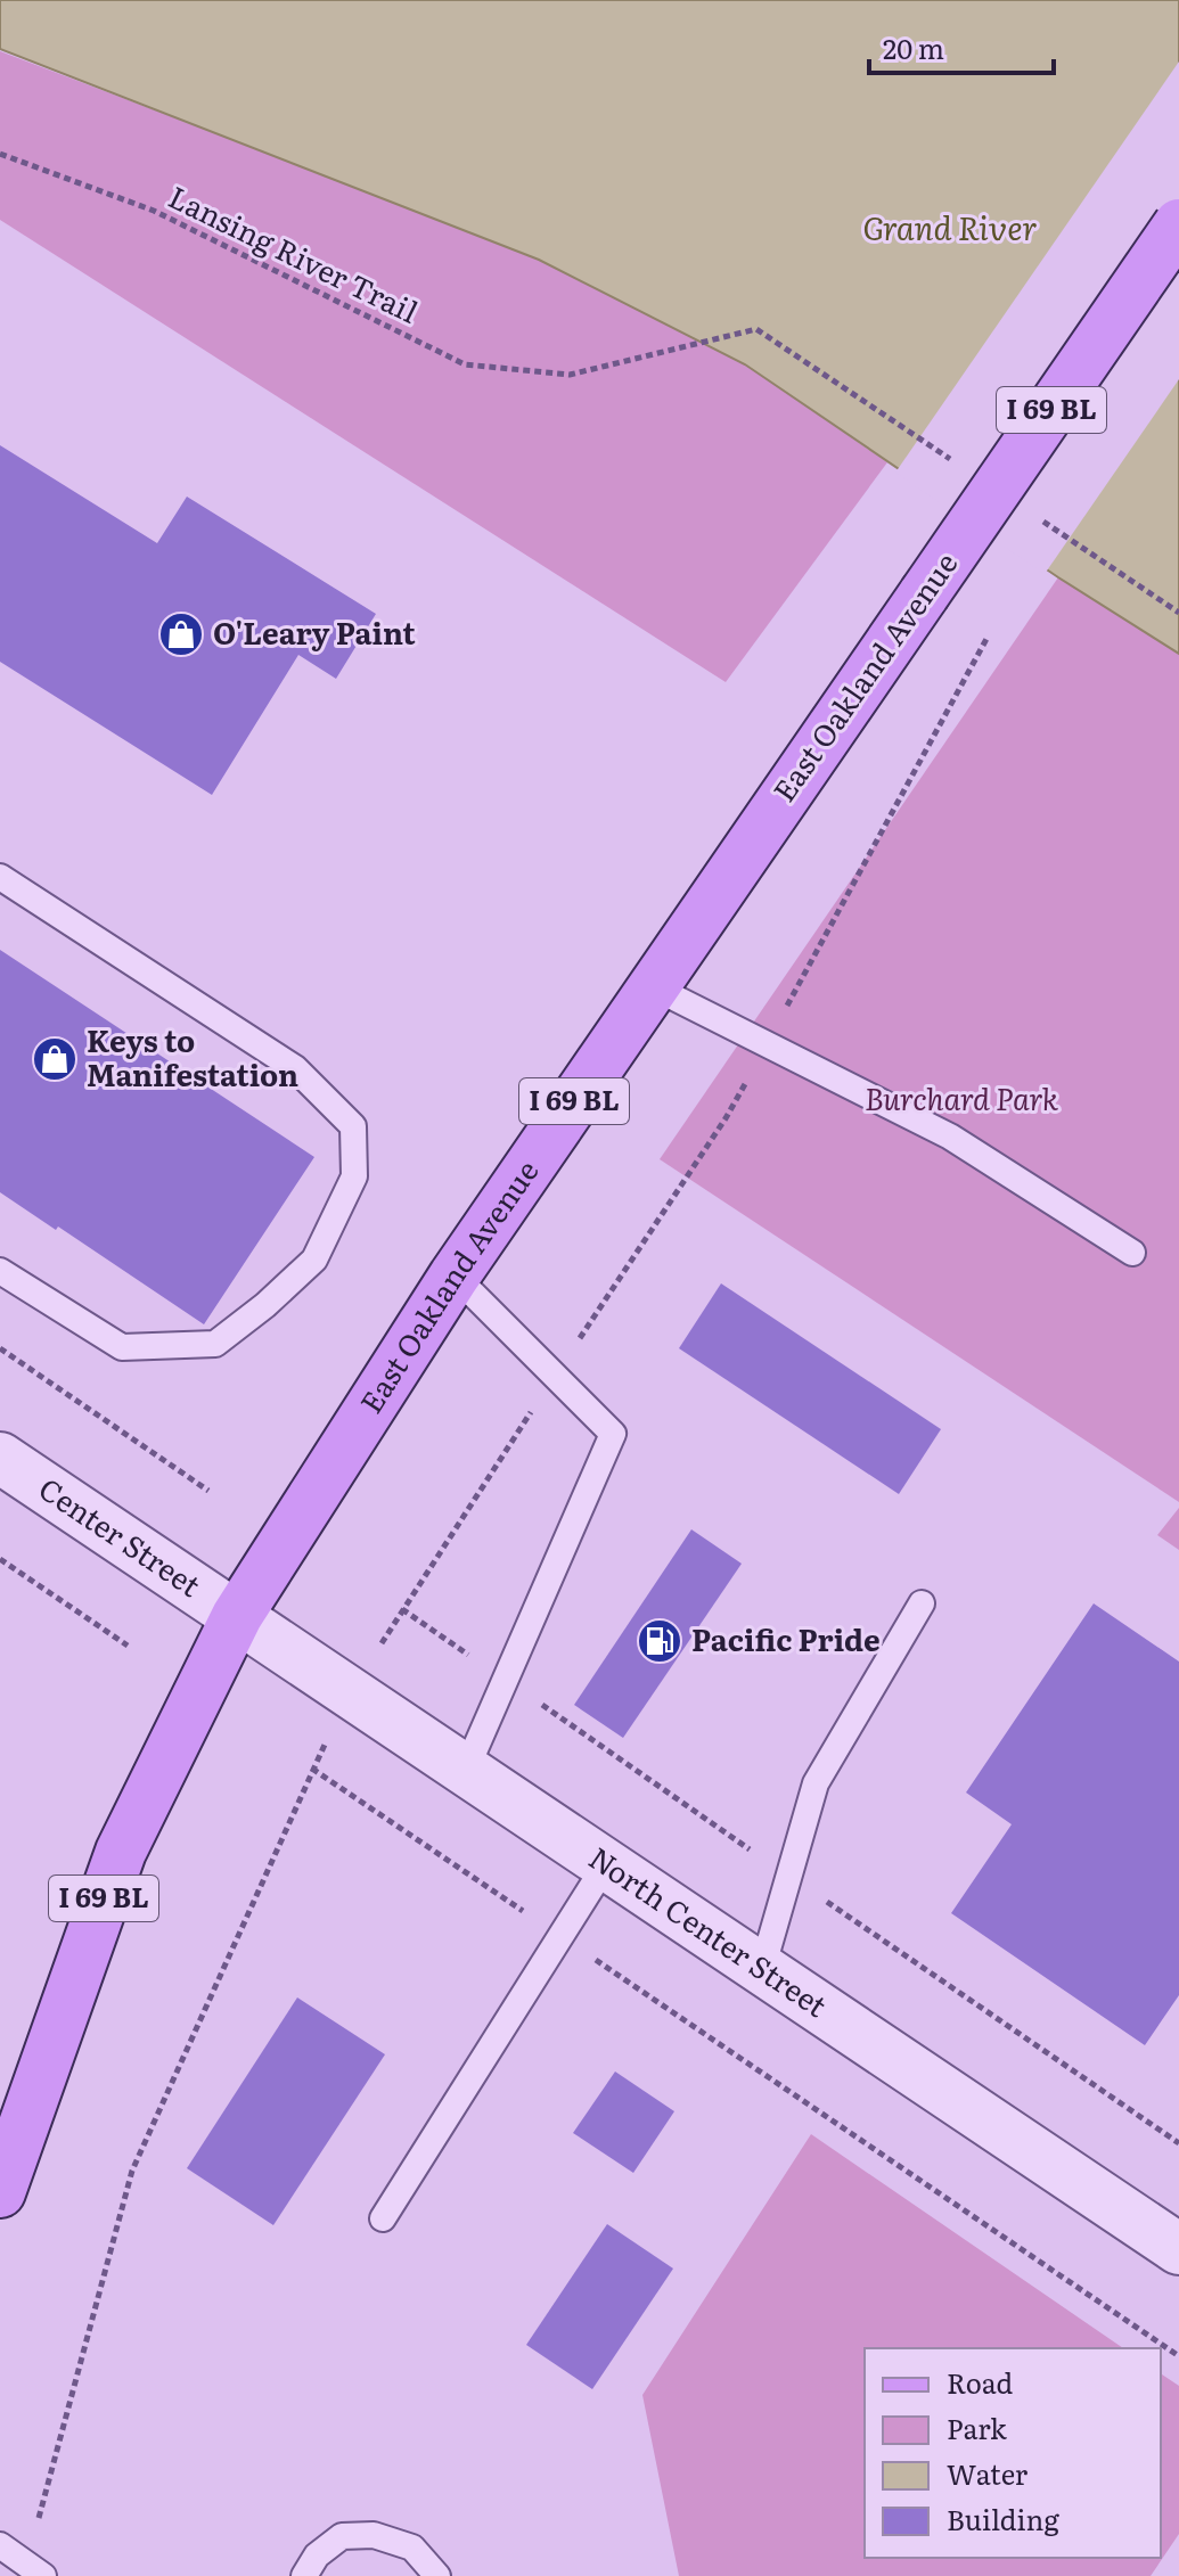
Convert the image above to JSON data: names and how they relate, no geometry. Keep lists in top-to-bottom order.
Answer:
{
  "streets": {
    "main road": ["I 69 BL", "East Oakland Avenue"],
    "street": ["Center Street", "North Center Street"],
    "path": ["Lansing River Trail"]
  },
  "crossings": [
    ["East Oakland Avenue", "Center Street"],
    ["East Oakland Avenue", "North Center Street"],
    ["Center Street", "North Center Street"]
  ],
  "water": ["Grand River"],
  "parks": ["Burchard Park"],
  "places": {
    "shop": ["O'Leary Paint", "Keys to Manifestation"],
    "fuel station": ["Pacific Pride"]
  },
  "legend": [
    "Road",
    "Park",
    "Water",
    "Building"
  ],
  "scale_bar": "20 m"
}
